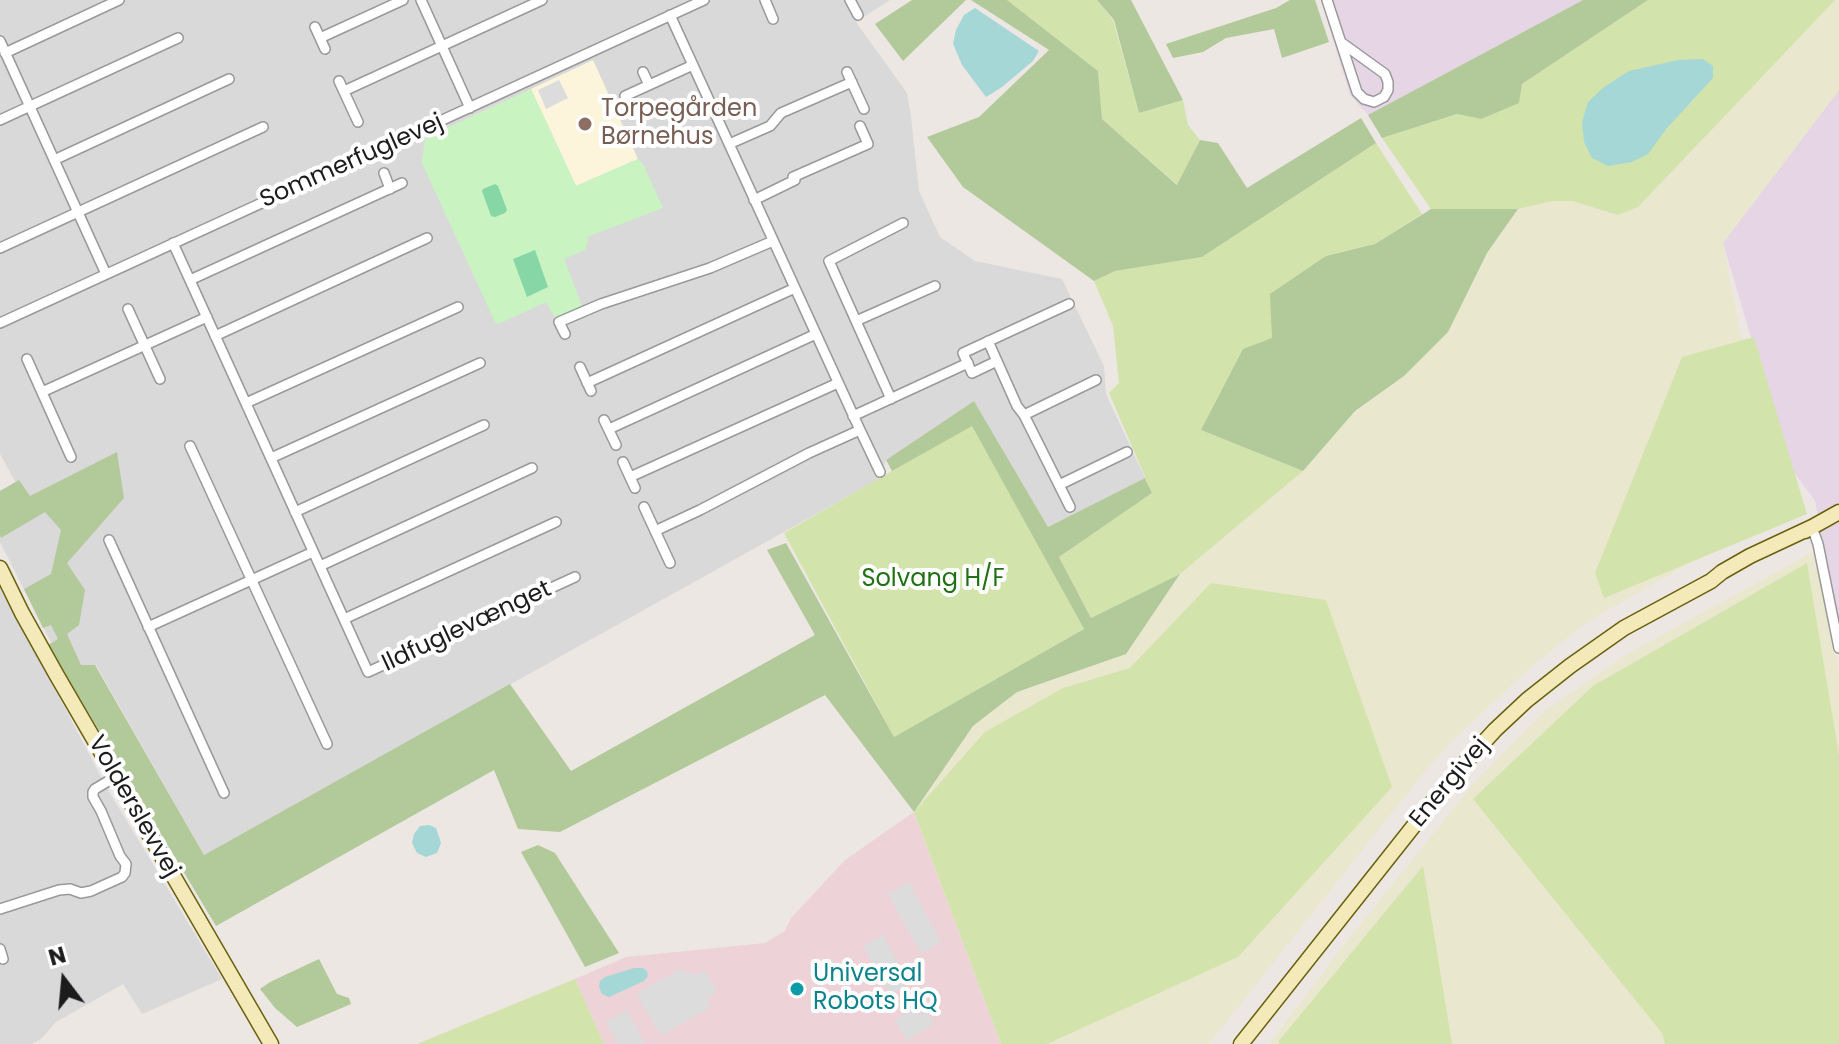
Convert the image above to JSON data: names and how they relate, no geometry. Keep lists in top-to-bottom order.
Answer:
{
  "streets": {
    "street": [
      "Sommerfuglevej",
      "Ildfuglevænget",
      "Energivej",
      "Volderslevvej"
    ]
  },
  "crossings": [
    ["Sommerfuglevej", "Ildfuglevænget"]
  ],
  "parks": ["Solvang H/F"],
  "places": ["Torpegården Børnehus", "Universal Robots HQ"],
  "north": "top"
}
